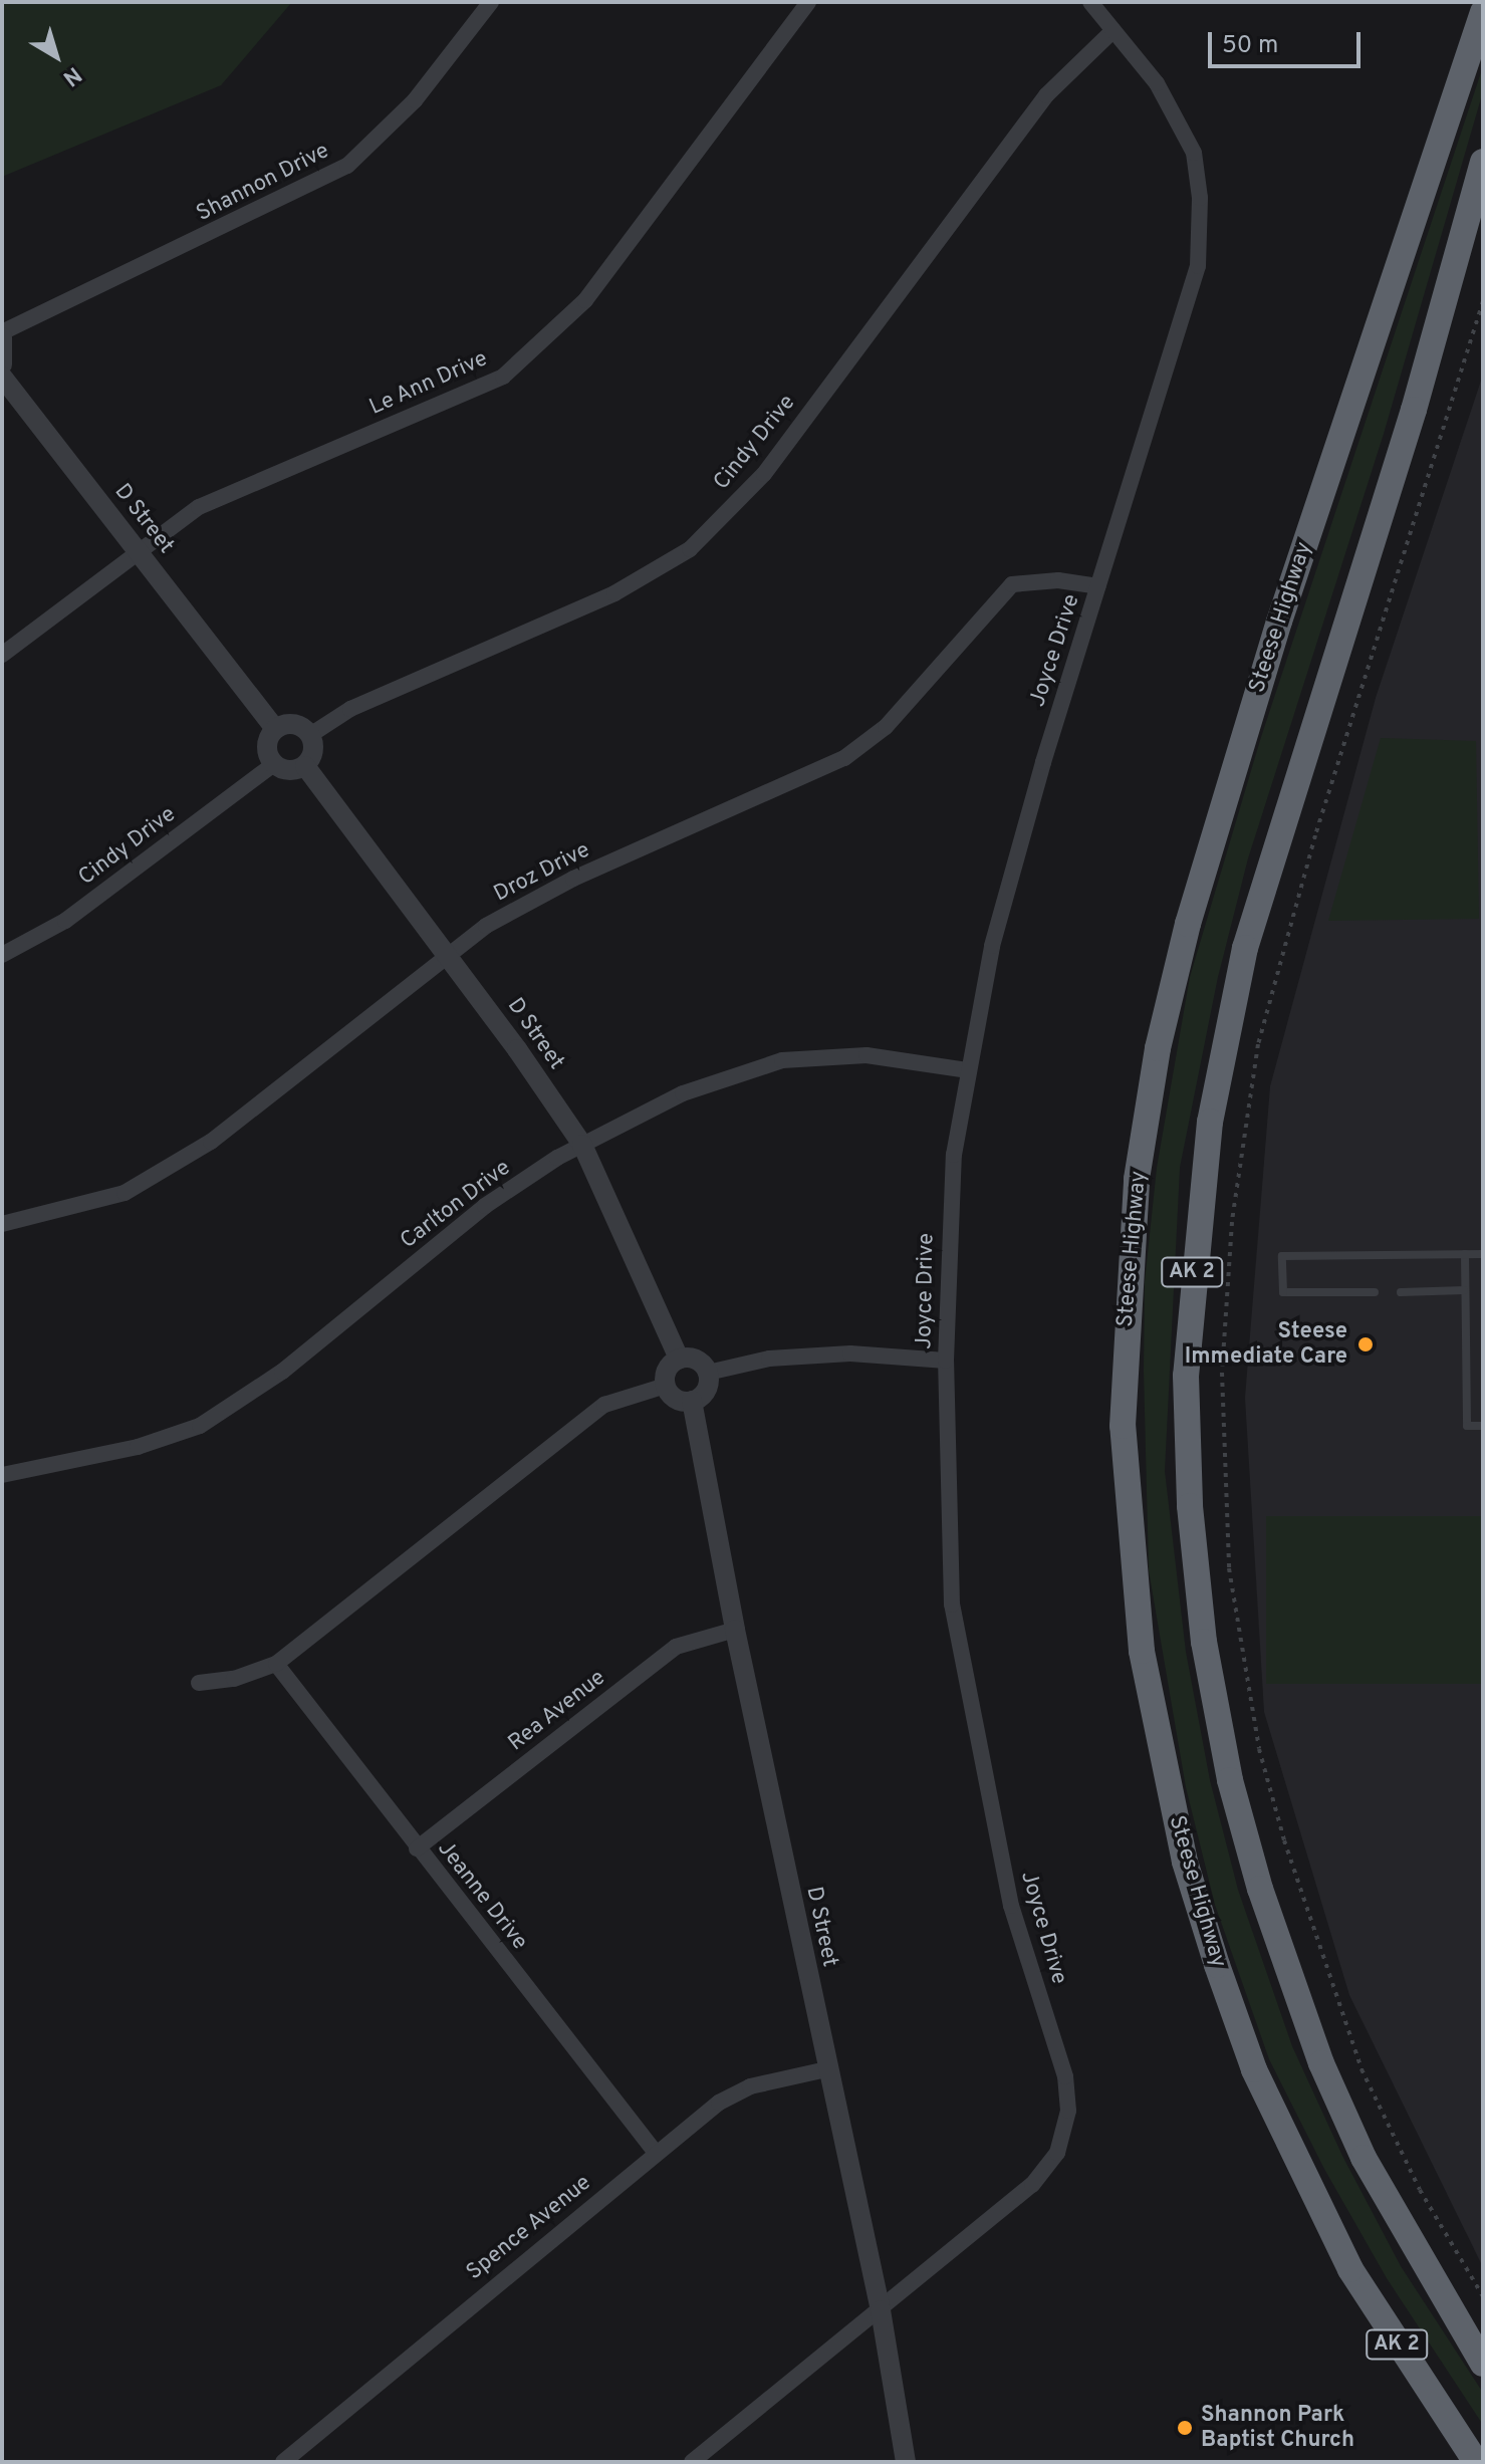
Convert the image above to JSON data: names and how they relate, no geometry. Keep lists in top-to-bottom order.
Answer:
{
  "streets": {
    "highway": ["Steese Highway", "AK 2"],
    "street": [
      "Shannon Drive",
      "Le Ann Drive",
      "Cindy Drive",
      "D Street",
      "Joyce Drive",
      "Droz Drive",
      "Carlton Drive",
      "Rea Avenue",
      "Jeanne Drive",
      "Spence Avenue"
    ]
  },
  "crossings": [
    ["Le Ann Drive", "D Street"],
    ["Cindy Drive", "D Street"],
    ["Cindy Drive", "Joyce Drive"],
    ["D Street", "Joyce Drive"],
    ["D Street", "Droz Drive"],
    ["D Street", "Carlton Drive"],
    ["D Street", "Rea Avenue"],
    ["D Street", "Spence Avenue"],
    ["Joyce Drive", "Droz Drive"],
    ["Joyce Drive", "Carlton Drive"],
    ["Rea Avenue", "Jeanne Drive"],
    ["Jeanne Drive", "Spence Avenue"]
  ],
  "places": ["Steese Immediate Care", "Shannon Park Baptist Church"],
  "scale_bar": "50 m",
  "north": "bottom right"
}
